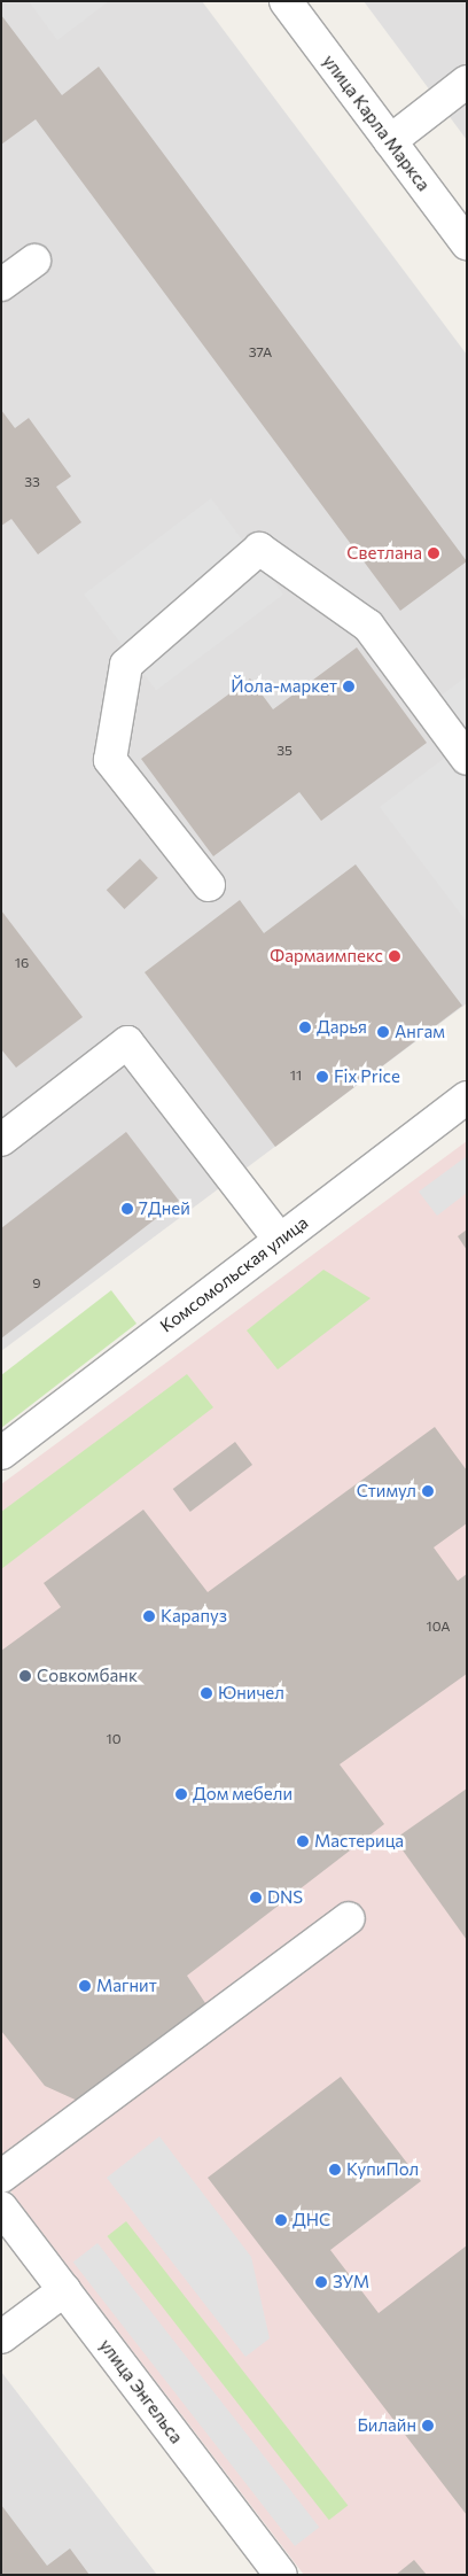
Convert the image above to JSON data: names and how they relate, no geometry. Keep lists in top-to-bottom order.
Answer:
{
  "streets": {
    "street": ["улица Карла Маркса", "Комсомольская улица", "улица Энгельса"]
  },
  "places": [
    "Светлана",
    "Йола-маркет",
    "Фармаимпекс",
    "Дарья",
    "Ангам",
    "Fix Price",
    "7Дней",
    "Стимул",
    "Карапуз",
    "Совкомбанк",
    "Юничел",
    "Дом мебели",
    "Мастерица",
    "DNS",
    "Магнит",
    "КупиПол",
    "ДНС",
    "ЗУМ",
    "Билайн"
  ],
  "house_numbers": [
    "37А",
    "33",
    "35",
    "16",
    "11",
    "9",
    "10А",
    "10"
  ]
}
